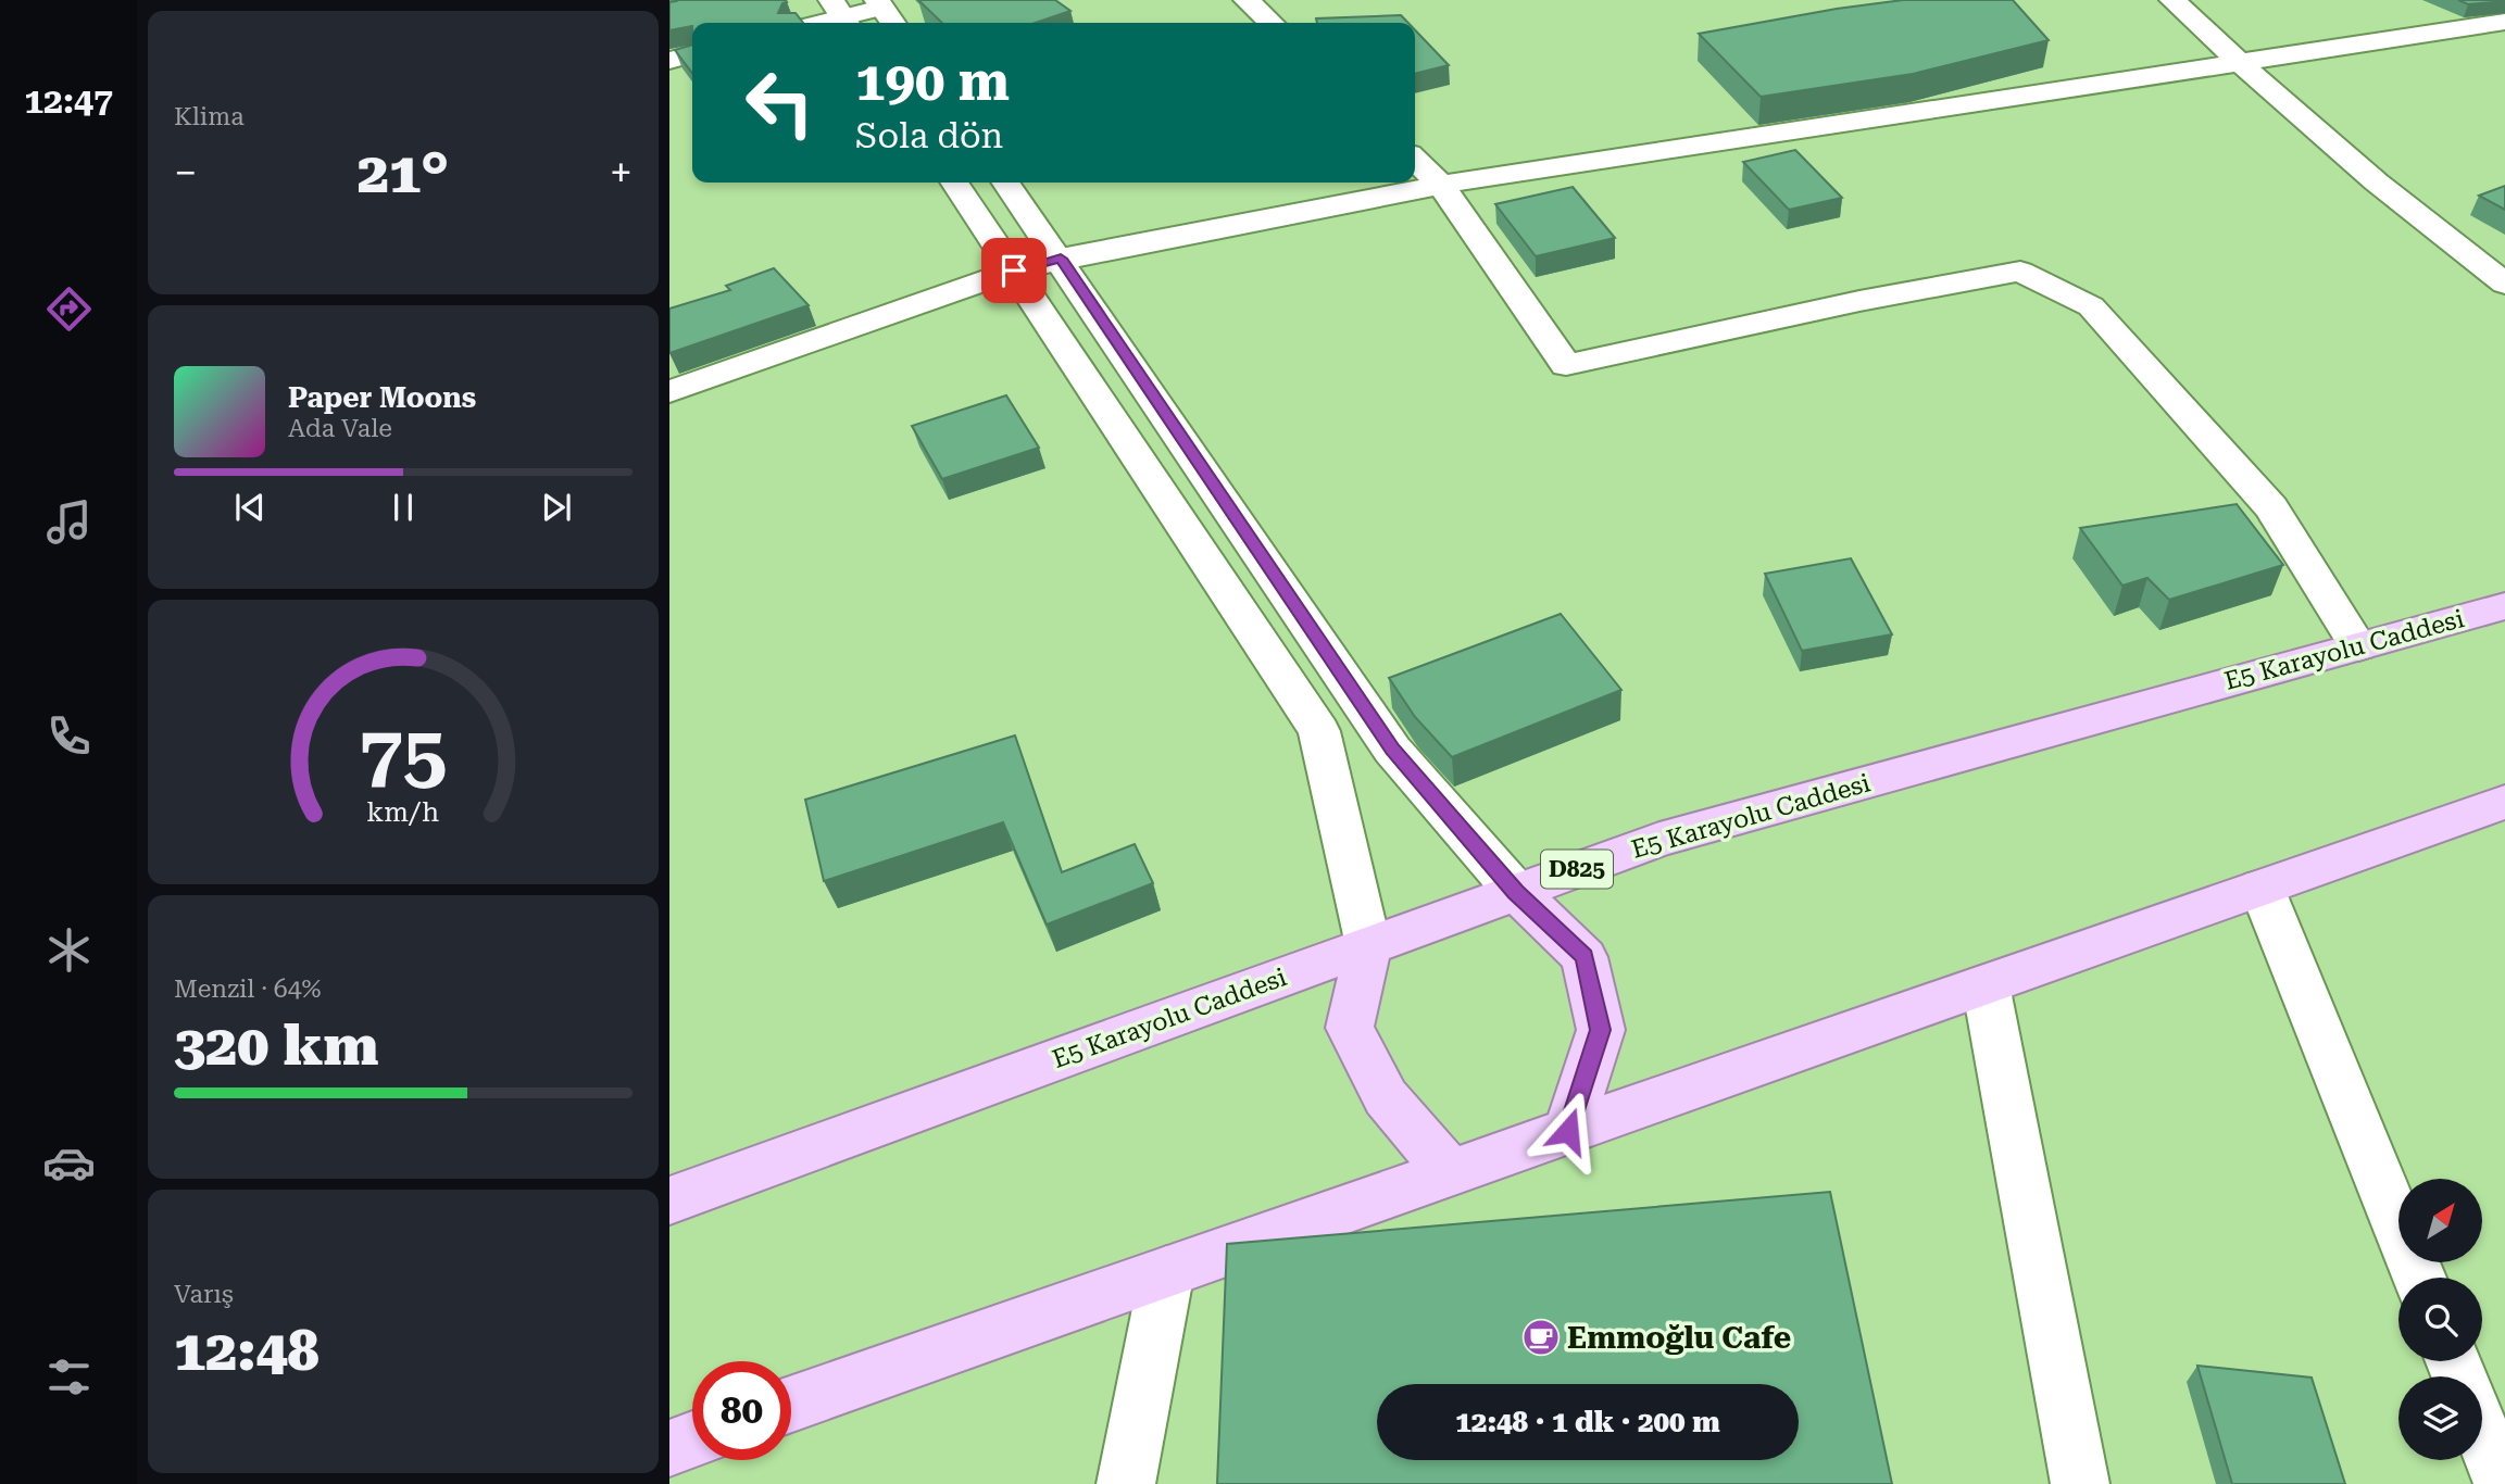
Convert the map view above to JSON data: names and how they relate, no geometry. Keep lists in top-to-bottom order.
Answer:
{
  "streets": {
    "highway": ["E5 Karayolu Caddesi", "D825"]
  },
  "places": {
    "cafe": ["Emmoğlu Cafe"]
  },
  "north": "top right",
  "page": {
    "tabs": "12:47",
    "tile": [
      "Klima",
      ["Menzil · 64%", "320 km"],
      ["Varış", "12:48"]
    ],
    "turn": ["190 m", "Sola dön"],
    "heat": ["−", "21°", "+"],
    "song": ["Paper Moons", "Ada Vale"],
    "limit": "80",
    "trip": "12:48 · 1 dk · 200 m",
    "gauge": ["75", "km/h"]
  }
}
